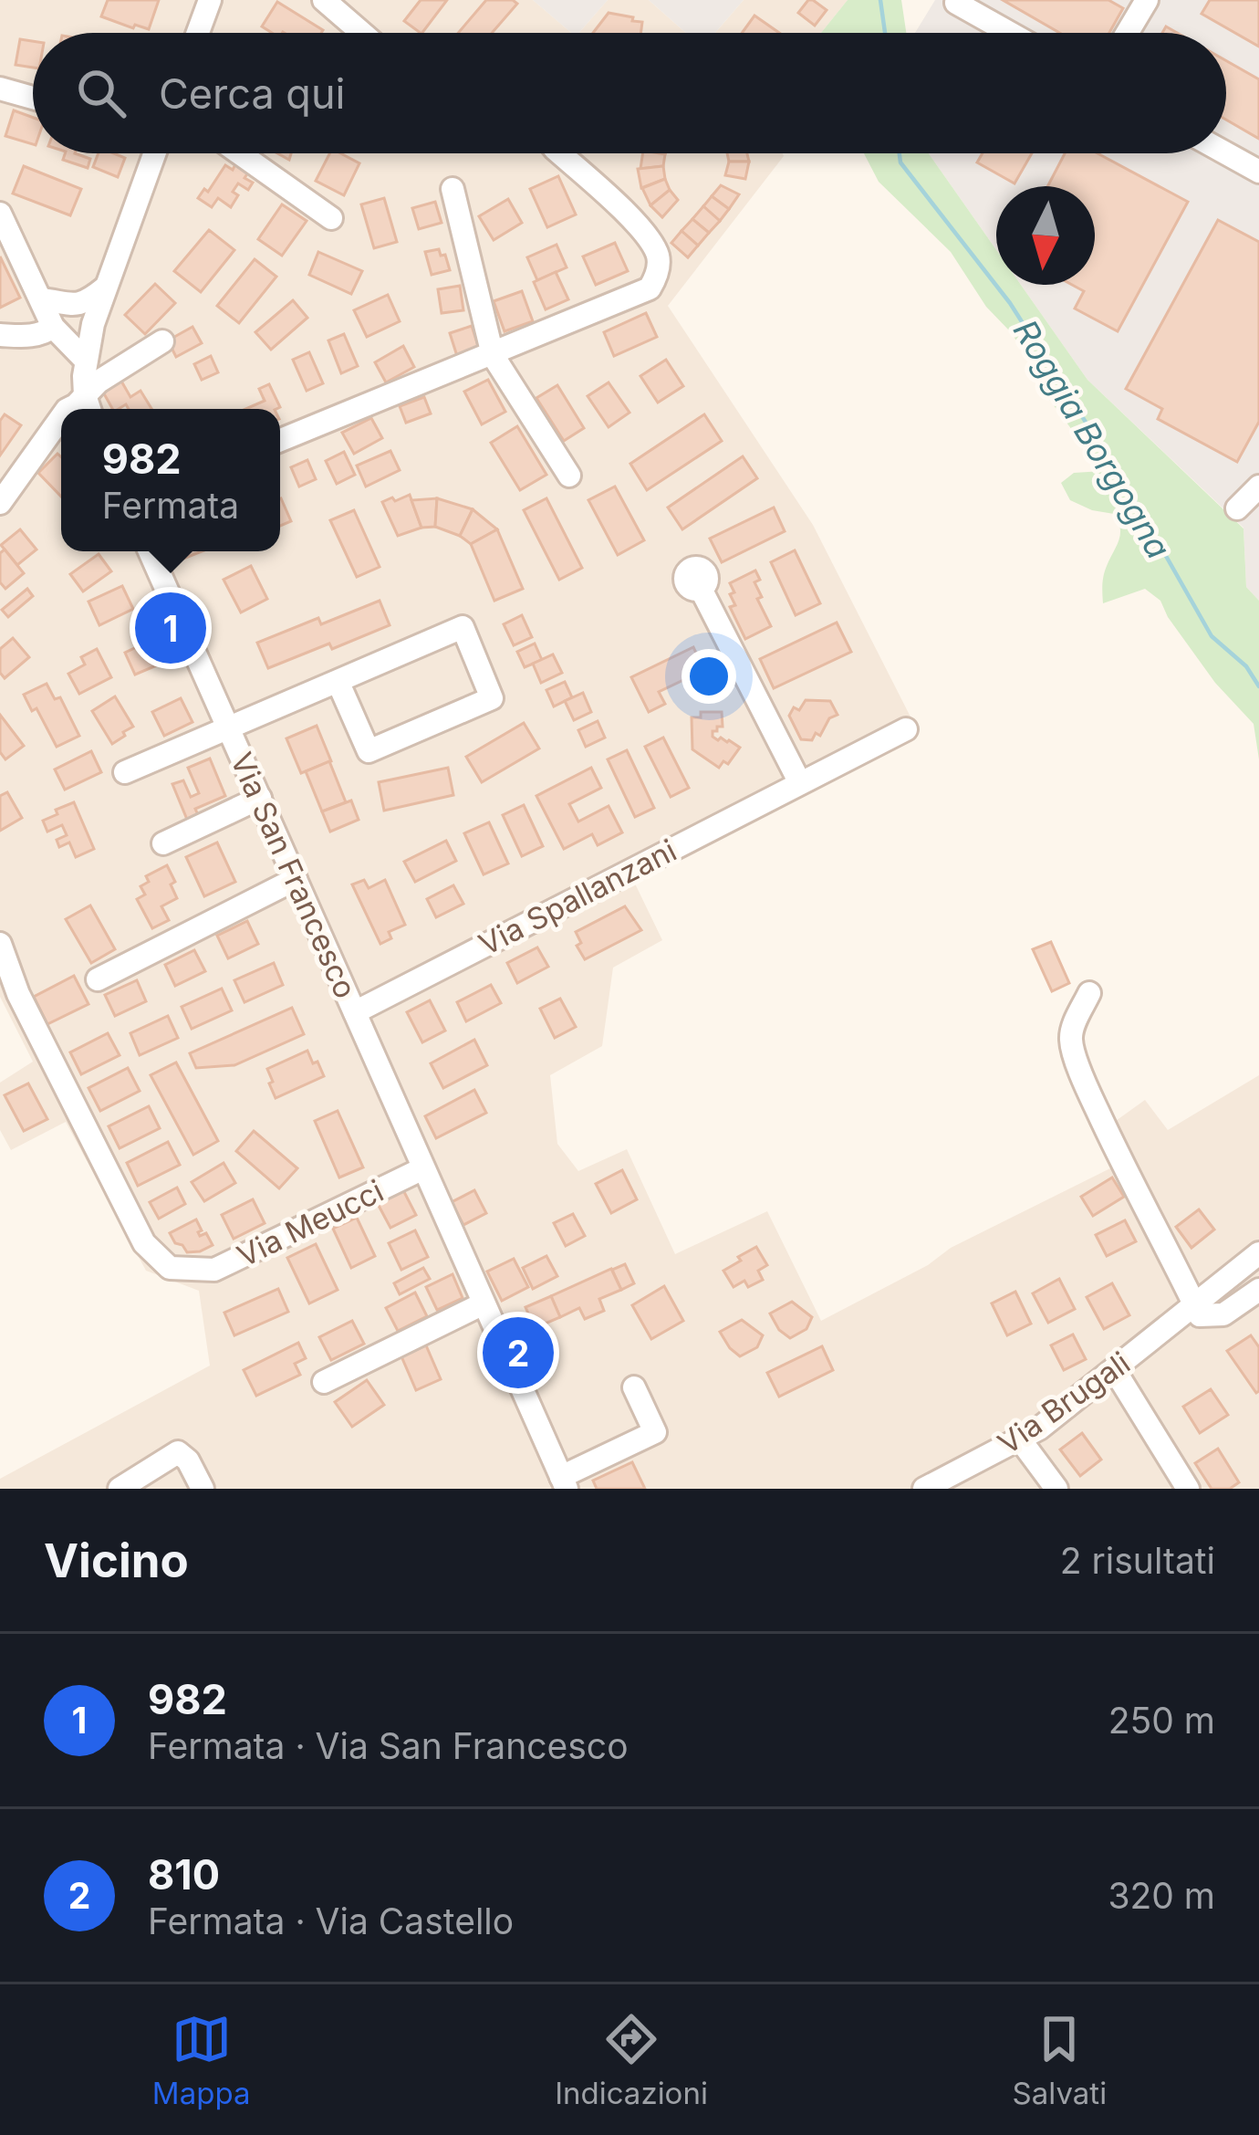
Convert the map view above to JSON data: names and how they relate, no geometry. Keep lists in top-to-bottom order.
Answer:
{
  "streets": {
    "street": [
      "Via San Francesco",
      "Via Spallanzani",
      "Via Meucci",
      "Via Brugali"
    ]
  },
  "crossings": [
    ["Via San Francesco", "Via Spallanzani"],
    ["Via San Francesco", "Via Meucci"]
  ],
  "water": ["Roggia Borgogna"],
  "north": "bottom",
  "page": {
    "search": "Cerca qui",
    "popup": ["982", "Fermata"],
    "pins": ["1", "2"],
    "heading": ["Vicino", "2 risultati"],
    "list": [
      {
        "mark": "1",
        "name": "982",
        "note": "Fermata · Via San Francesco",
        "value": "250 m"
      },
      {
        "mark": "2",
        "name": "810",
        "note": "Fermata · Via Castello",
        "value": "320 m"
      }
    ],
    "nav": ["Mappa", "Indicazioni", "Salvati"]
  }
}
